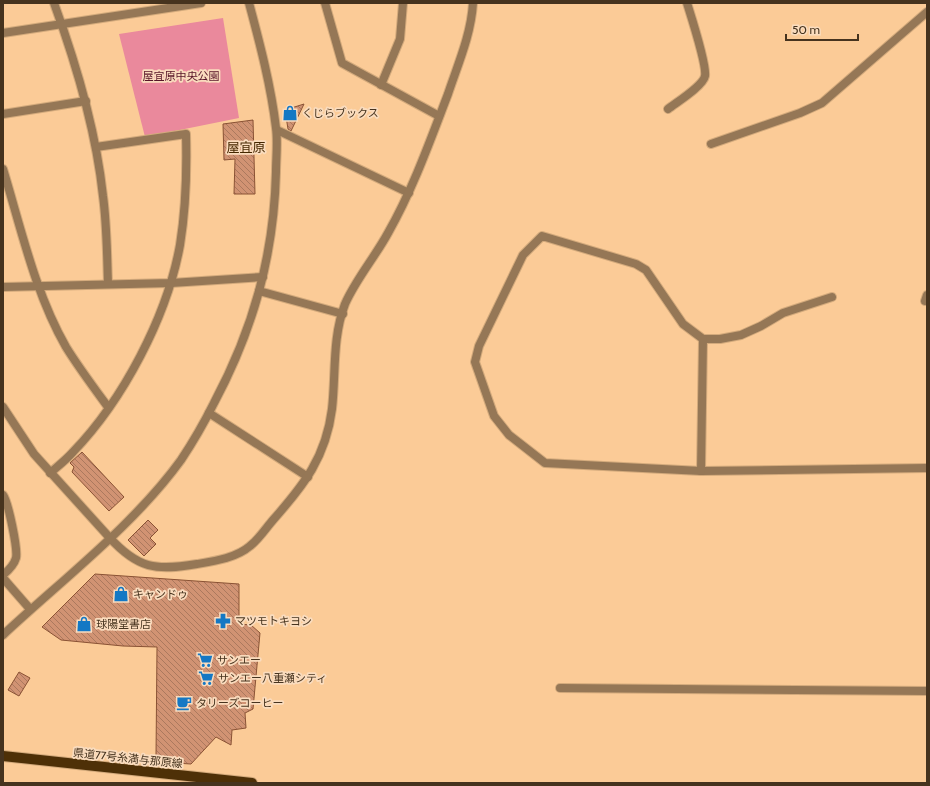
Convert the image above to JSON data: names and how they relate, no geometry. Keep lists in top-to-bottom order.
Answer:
{
  "streets": {
    "main road": ["県道77号糸満与那原線"]
  },
  "districts": ["屋宜原"],
  "parks": ["屋宜原中央公園"],
  "places": {
    "shop": ["くじらブックス", "キャンドゥ", "球陽堂書店"],
    "pharmacy": ["マツモトキヨシ"],
    "supermarket": ["サンエー", "サンエー八重瀬シティ"],
    "cafe": ["タリーズコーヒー"]
  },
  "scale_bar": "50 m"
}
